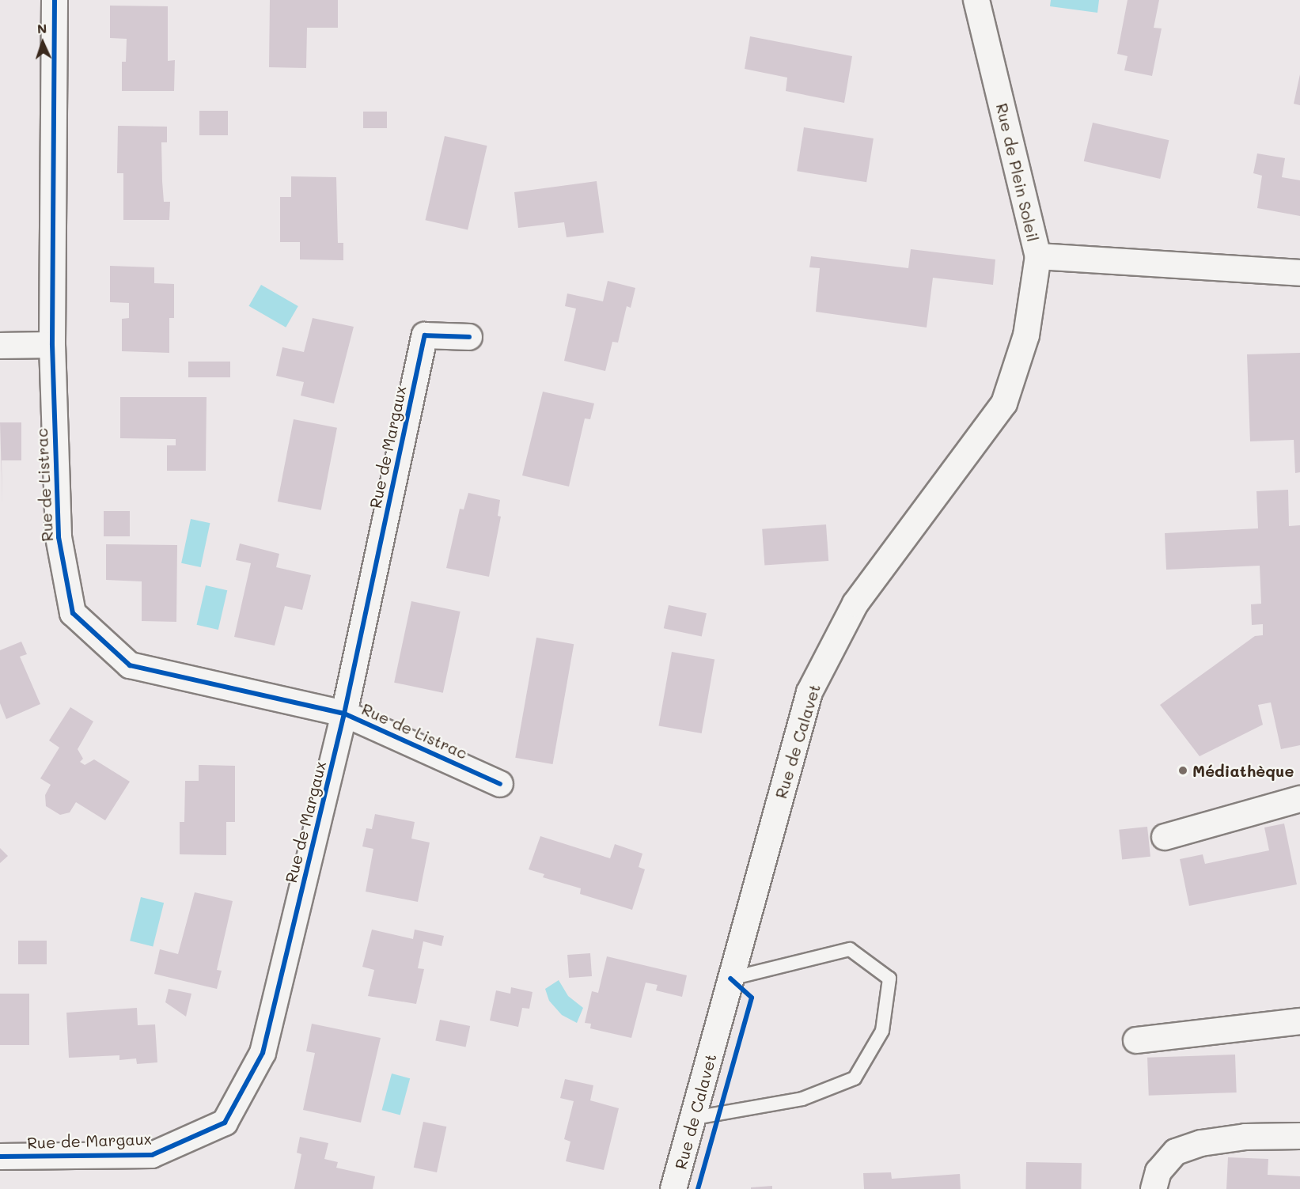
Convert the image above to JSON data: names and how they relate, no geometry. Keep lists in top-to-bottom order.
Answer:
{
  "streets": {
    "street": [
      "Rue de Plein Soleil",
      "Rue de Margaux",
      "Rue de Listrac",
      "Rue de Calavet"
    ]
  },
  "crossings": [
    ["Rue de Plein Soleil", "Rue de Calavet"],
    ["Rue de Margaux", "Rue de Listrac"]
  ],
  "places": ["Médiathèque"],
  "north": "top"
}
